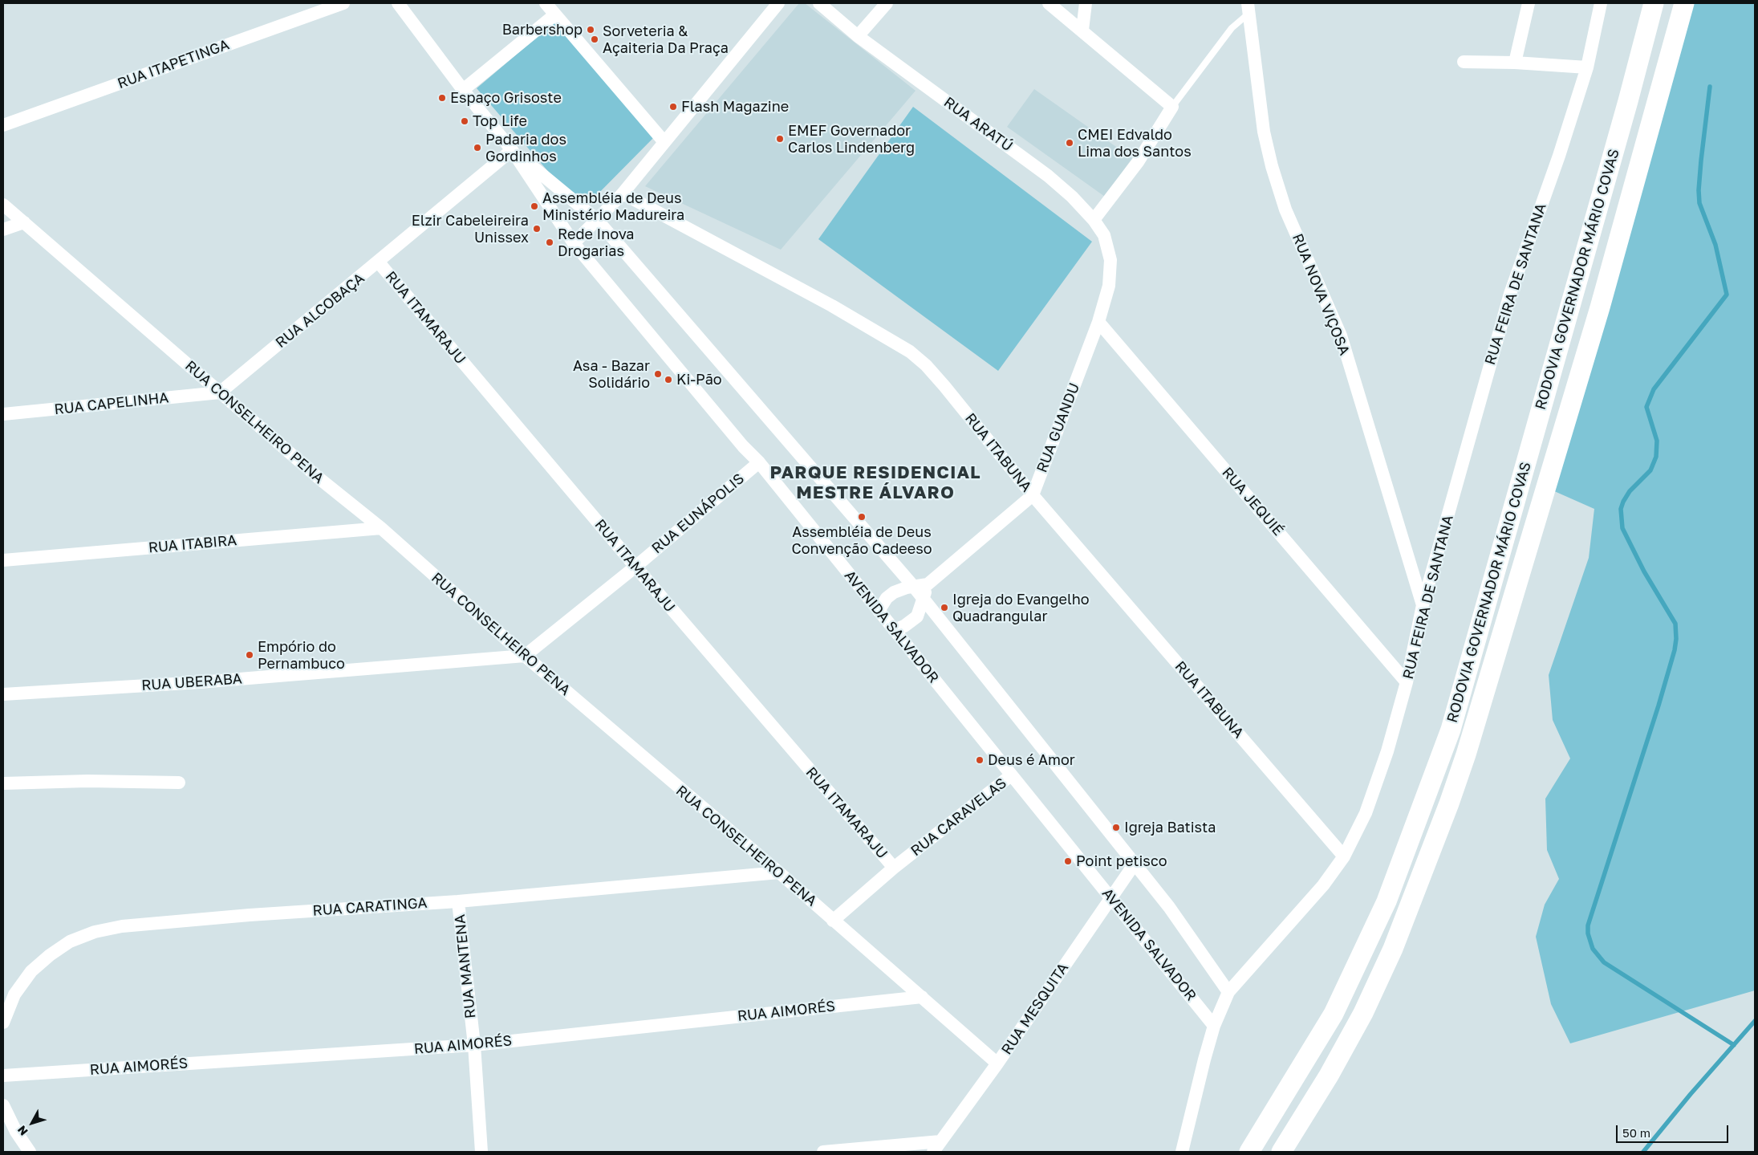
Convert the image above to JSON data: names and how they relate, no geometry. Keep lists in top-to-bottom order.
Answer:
{
  "streets": {
    "main road": ["RODOVIA GOVERNADOR MÁRIO COVAS"],
    "street": [
      "RUA ITAPETINGA",
      "RUA ARATÚ",
      "RUA FEIRA DE SANTANA",
      "RUA NOVA VIÇOSA",
      "RUA ALCOBAÇA",
      "RUA ITAMARAJU",
      "RUA CAPELINHA",
      "RUA CONSELHEIRO PENA",
      "RUA GUANDU",
      "RUA ITABUNA",
      "RUA JEQUIÉ",
      "RUA EUNÁPOLIS",
      "RUA ITABIRA",
      "AVENIDA SALVADOR",
      "RUA UBERABA",
      "RUA CARAVELAS",
      "RUA CARATINGA",
      "RUA MANTENA",
      "RUA MESQUITA",
      "RUA AIMORÉS"
    ]
  },
  "crossings": [
    ["RUA ARATÚ", "RUA GUANDU"],
    ["RUA ARATÚ", "RUA JEQUIÉ"],
    ["RUA FEIRA DE SANTANA", "RUA NOVA VIÇOSA"],
    ["RUA FEIRA DE SANTANA", "RUA ITABUNA"],
    ["RUA FEIRA DE SANTANA", "RUA JEQUIÉ"],
    ["RUA FEIRA DE SANTANA", "AVENIDA SALVADOR"],
    ["RUA ALCOBAÇA", "RUA ITAMARAJU"],
    ["RUA ALCOBAÇA", "RUA CAPELINHA"],
    ["RUA ALCOBAÇA", "RUA CONSELHEIRO PENA"],
    ["RUA ALCOBAÇA", "AVENIDA SALVADOR"],
    ["RUA ITAMARAJU", "RUA EUNÁPOLIS"],
    ["RUA ITAMARAJU", "RUA CARAVELAS"],
    ["RUA CAPELINHA", "RUA CONSELHEIRO PENA"],
    ["RUA CONSELHEIRO PENA", "RUA EUNÁPOLIS"],
    ["RUA CONSELHEIRO PENA", "RUA ITABIRA"],
    ["RUA CONSELHEIRO PENA", "RUA UBERABA"],
    ["RUA CONSELHEIRO PENA", "RUA CARAVELAS"],
    ["RUA CONSELHEIRO PENA", "RUA CARATINGA"],
    ["RUA CONSELHEIRO PENA", "RUA MESQUITA"],
    ["RUA CONSELHEIRO PENA", "RUA AIMORÉS"],
    ["RUA GUANDU", "RUA ITABUNA"],
    ["RUA GUANDU", "RUA JEQUIÉ"],
    ["RUA EUNÁPOLIS", "AVENIDA SALVADOR"],
    ["RUA EUNÁPOLIS", "RUA UBERABA"],
    ["AVENIDA SALVADOR", "RUA CARAVELAS"],
    ["AVENIDA SALVADOR", "RUA MESQUITA"],
    ["RUA CARATINGA", "RUA MANTENA"],
    ["RUA MANTENA", "RUA AIMORÉS"]
  ],
  "districts": ["PARQUE RESIDENCIAL MESTRE ÁLVARO"],
  "places": [
    "Barbershop",
    "Sorveteria & Açaiteria Da Praça",
    "Espaço Grisoste",
    "Flash Magazine",
    "Top Life",
    "EMEF Governador Carlos Lindenberg",
    "CMEI Edvaldo Lima dos Santos",
    "Padaria dos Gordinhos",
    "Assembléia de Deus Ministério Madureira",
    "Elzir Cabeleireira Unissex",
    "Rede Inova Drogarias",
    "Asa - Bazar Solidário",
    "Ki-Pão",
    "Assembléia de Deus Convenção Cadeeso",
    "Igreja do Evangelho Quadrangular",
    "Empório do Pernambuco",
    "Deus é Amor",
    "Igreja Batista",
    "Point petisco"
  ],
  "scale_bar": "50 m",
  "north": "bottom left"
}
